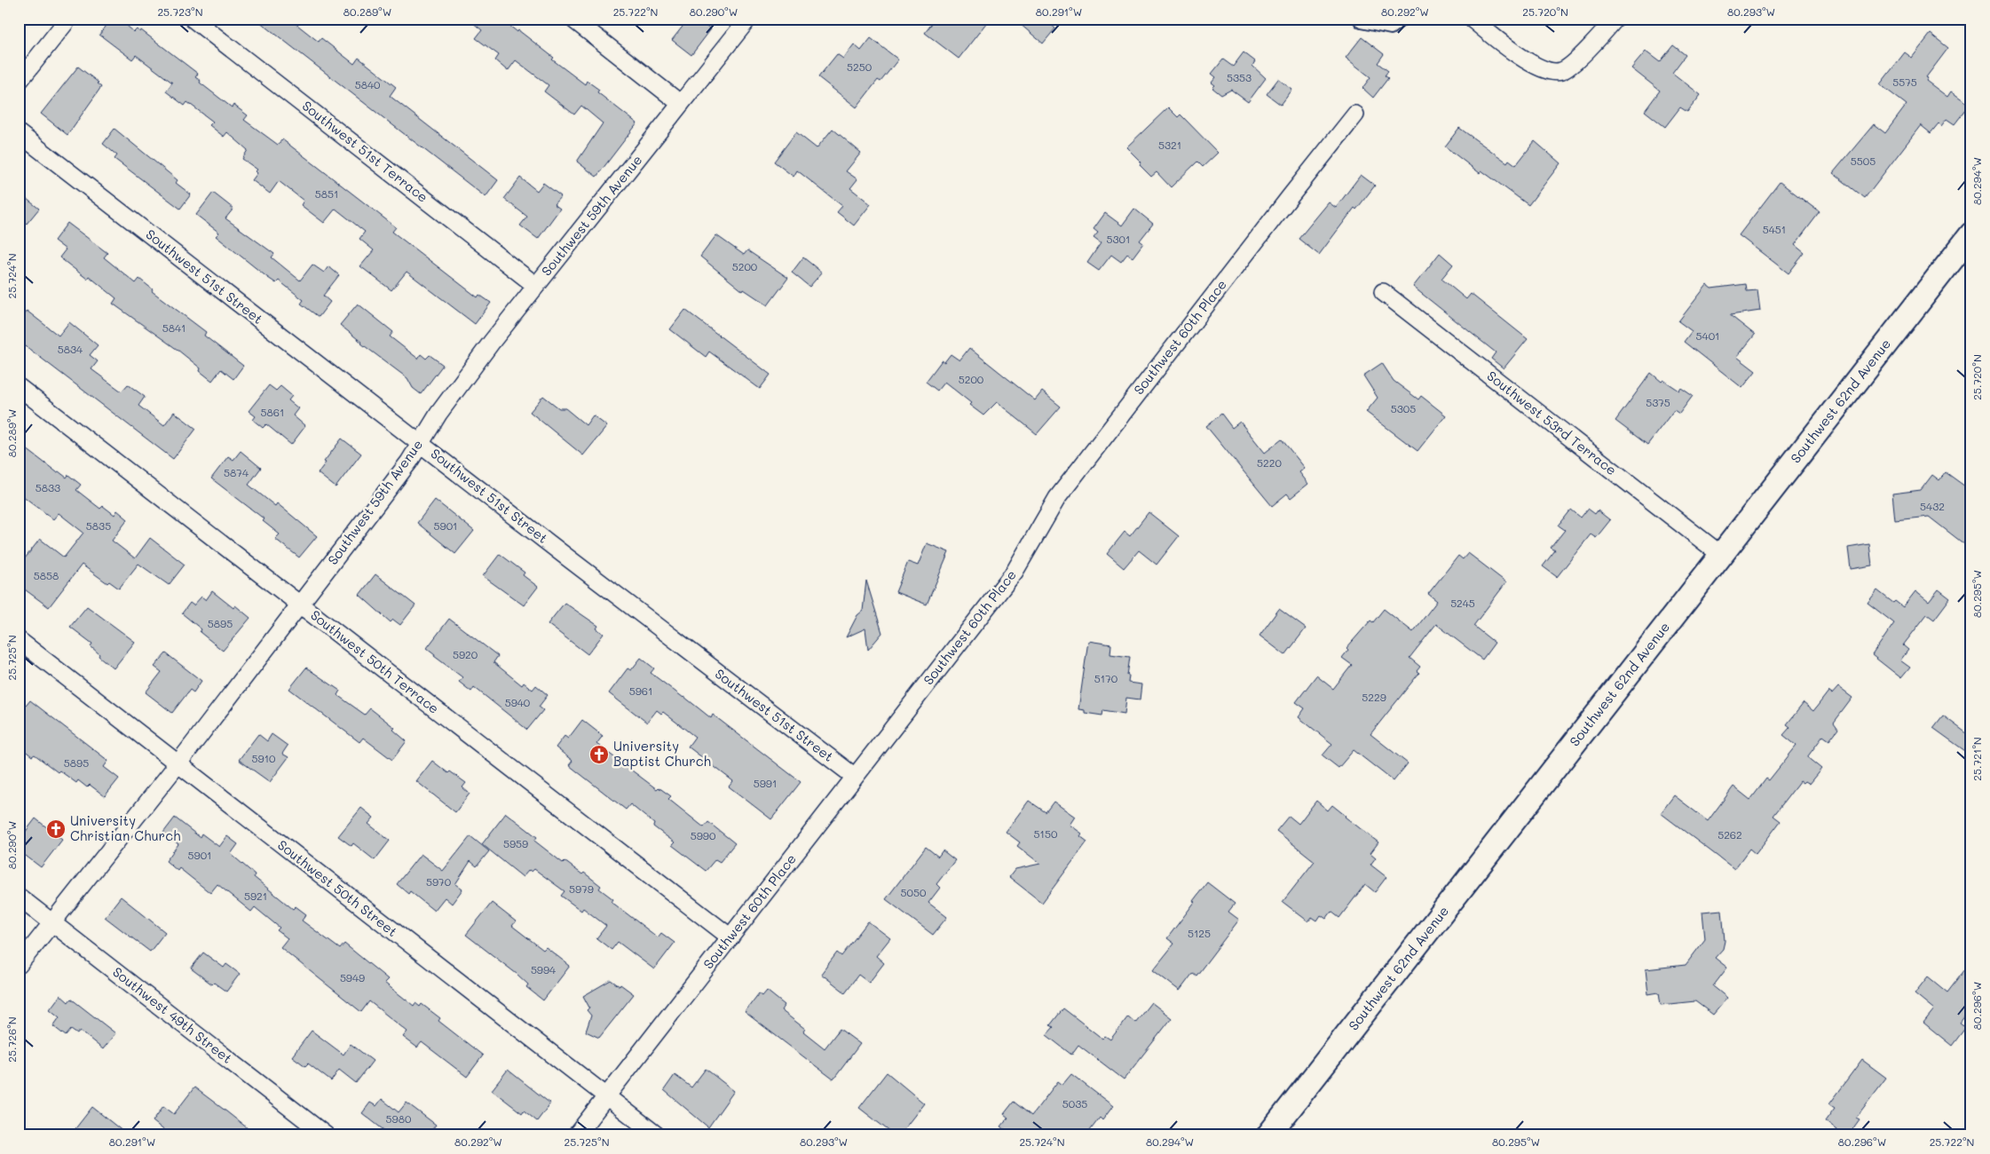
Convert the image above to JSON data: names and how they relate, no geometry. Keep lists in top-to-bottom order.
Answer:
{
  "streets": {
    "street": [
      "Southwest 51st Terrace",
      "Southwest 59th Avenue",
      "Southwest 51st Street",
      "Southwest 60th Place",
      "Southwest 62nd Avenue",
      "Southwest 53rd Terrace",
      "Southwest 50th Terrace",
      "Southwest 50th Street",
      "Southwest 49th Street"
    ]
  },
  "crossings": [
    ["Southwest 51st Terrace", "Southwest 59th Avenue"],
    ["Southwest 59th Avenue", "Southwest 51st Street"],
    ["Southwest 59th Avenue", "Southwest 50th Terrace"],
    ["Southwest 59th Avenue", "Southwest 50th Street"],
    ["Southwest 59th Avenue", "Southwest 49th Street"],
    ["Southwest 51st Street", "Southwest 60th Place"],
    ["Southwest 60th Place", "Southwest 50th Terrace"],
    ["Southwest 60th Place", "Southwest 50th Street"],
    ["Southwest 62nd Avenue", "Southwest 53rd Terrace"]
  ],
  "places": {
    "church": ["University Baptist Church", "University Christian Church"]
  },
  "house_numbers": [
    "5250",
    "5353",
    "5575",
    "5840",
    "5321",
    "5505",
    "5851",
    "5451",
    "5301",
    "5200",
    "5841",
    "5401",
    "5834",
    "5200",
    "5375",
    "5305",
    "5861",
    "5220",
    "5874",
    "5833",
    "5432",
    "5835",
    "5901",
    "5858",
    "5245",
    "5895",
    "5920",
    "5170",
    "5961",
    "5229",
    "5940",
    "5910",
    "5895",
    "5991",
    "5150",
    "5262",
    "5990",
    "5959",
    "5901",
    "5970",
    "5979",
    "5050",
    "5921",
    "5125",
    "5994",
    "5949",
    "5035",
    "5980"
  ],
  "coordinates": [
    "25.723°N",
    "80.289°W",
    "25.722°N",
    "80.290°W",
    "80.291°W",
    "80.292°W",
    "25.720°N",
    "80.293°W",
    "80.294°W",
    "25.724°N",
    "80.295°W",
    "25.725°N",
    "25.721°N",
    "80.296°W",
    "25.726°N"
  ]
}
